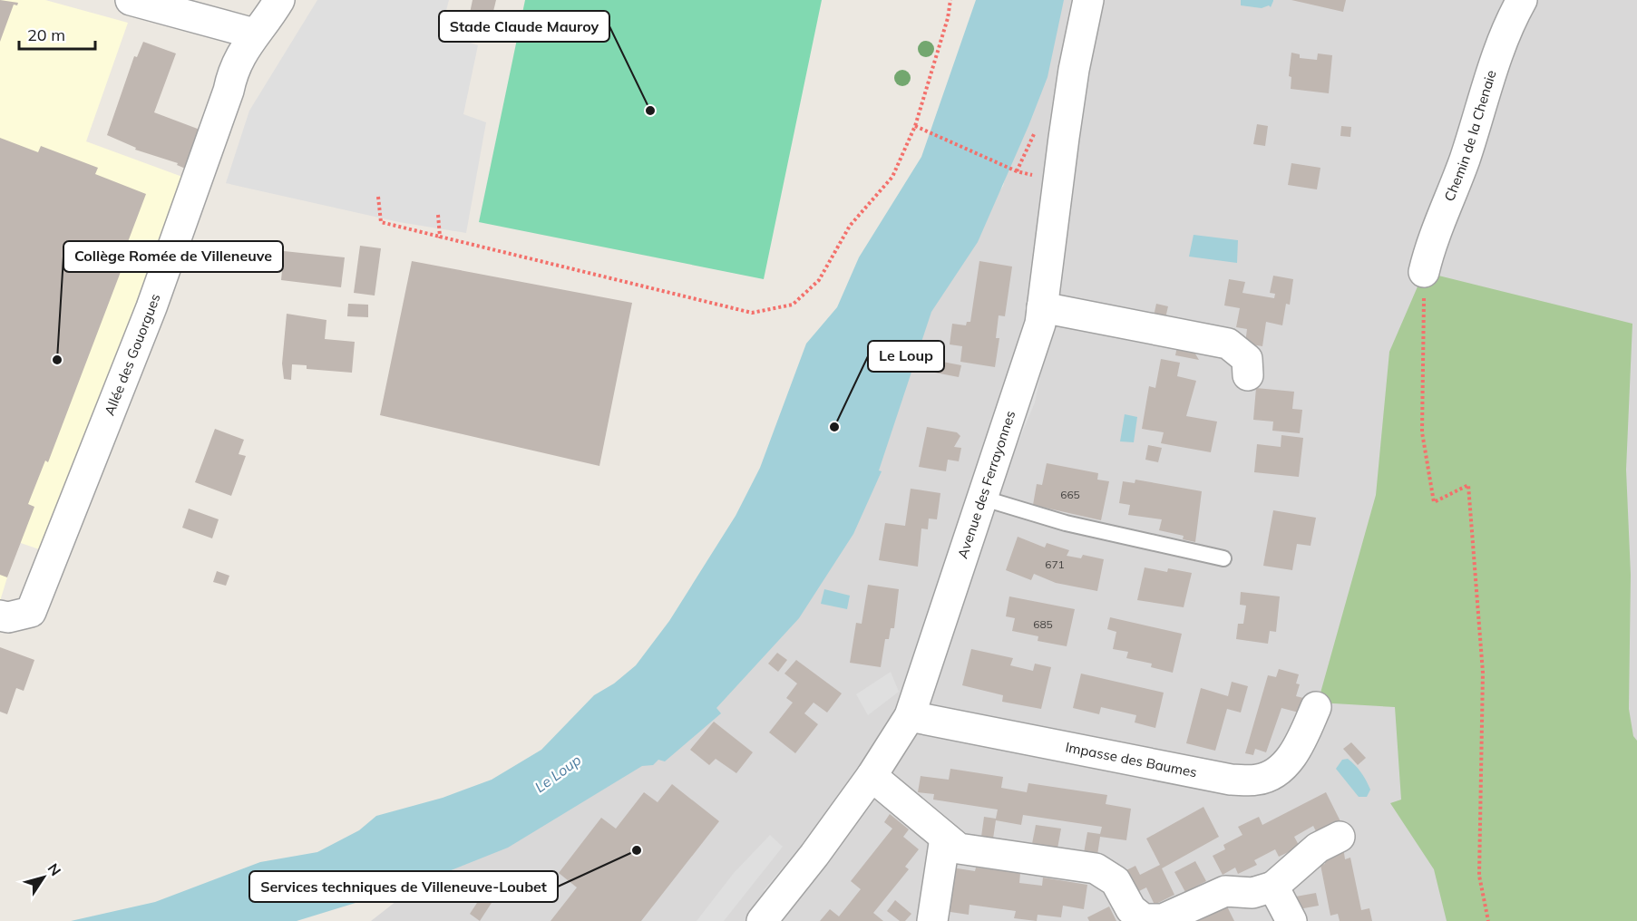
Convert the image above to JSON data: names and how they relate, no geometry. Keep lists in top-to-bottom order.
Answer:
{
  "streets": {
    "street": [
      "Chemin de la Chenaie",
      "Allée des Gouorgues",
      "Avenue des Ferrayonnes",
      "Impasse des Baumes"
    ]
  },
  "crossings": [
    ["Avenue des Ferrayonnes", "Impasse des Baumes"]
  ],
  "water": ["Le Loup"],
  "places": [
    "Stade Claude Mauroy",
    "Collège Romée de Villeneuve",
    "Le Loup",
    "Services techniques de Villeneuve-Loubet"
  ],
  "house_numbers": ["665", "671", "685"],
  "scale_bar": "20 m",
  "north": "top right"
}
